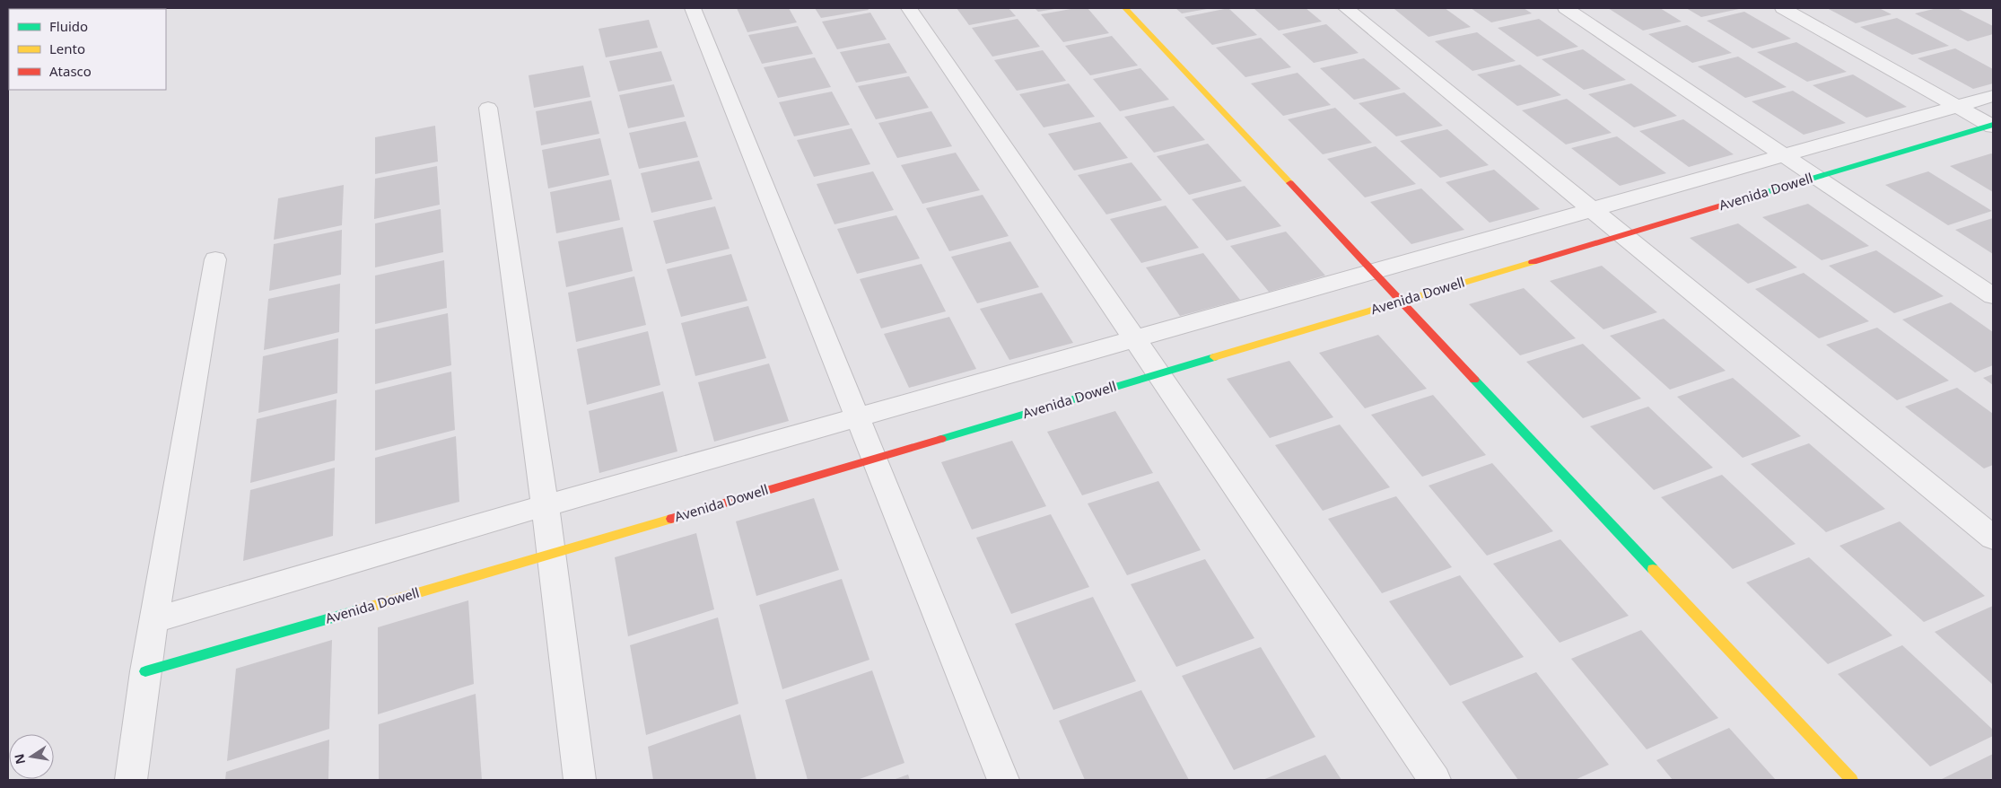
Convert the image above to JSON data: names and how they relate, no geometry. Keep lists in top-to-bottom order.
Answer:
{
  "streets": {
    "street": ["Avenida Dowell"]
  },
  "legend": ["Fluido", "Lento", "Atasco"],
  "north": "left"
}
